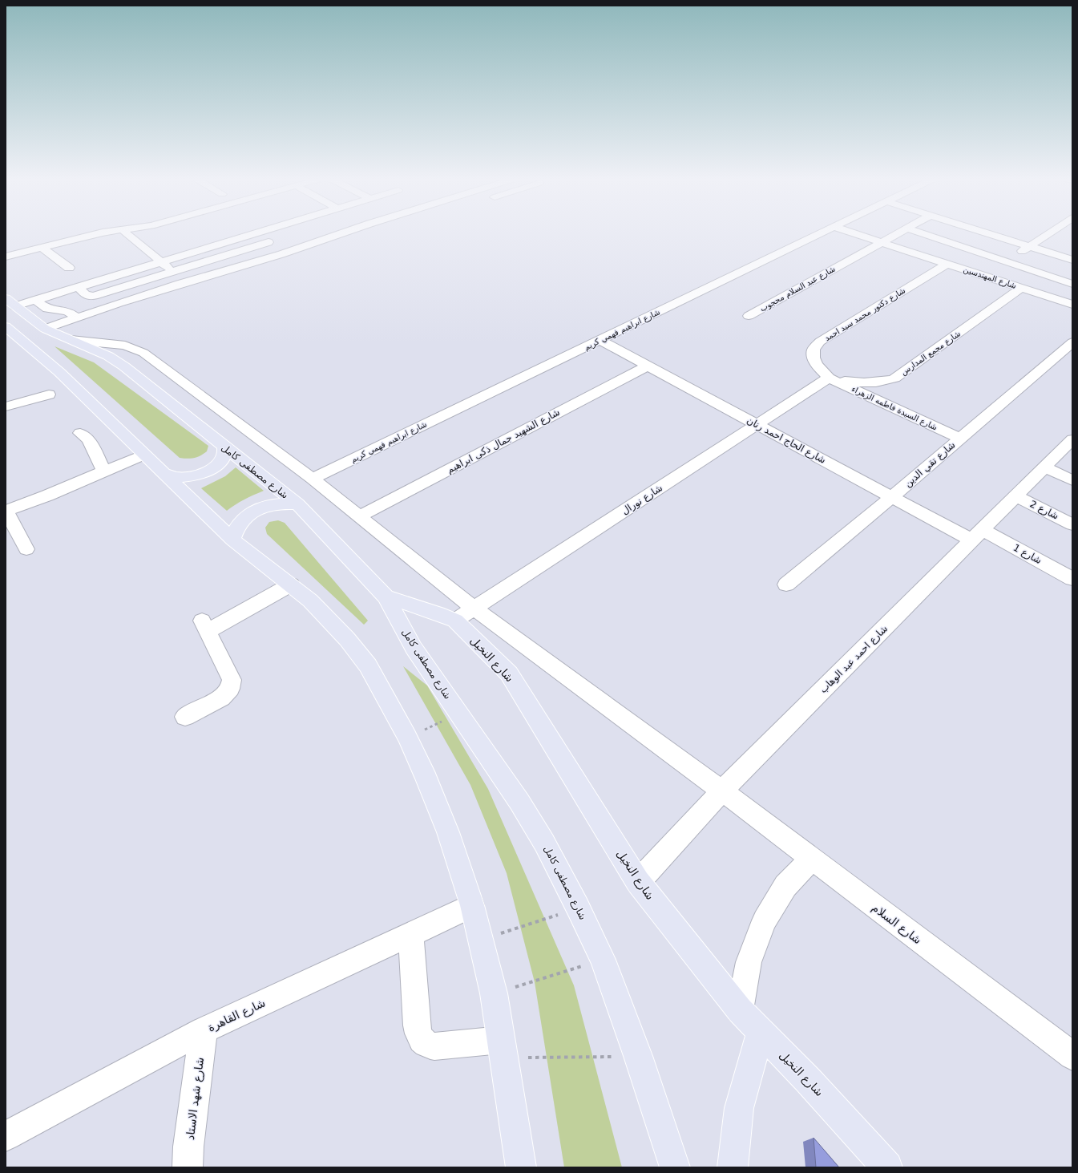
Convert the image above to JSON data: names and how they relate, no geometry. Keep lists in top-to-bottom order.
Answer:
{
  "streets": {
    "main road": ["شارع مصطفى كامل", "شارع النخيل"],
    "street": [
      "شارع المهندسين",
      "شارع عبد السلام محجوب",
      "شارع دكتور محمد سيد احمد",
      "شارع ابراهيم فهمي كريم",
      "شارع مجمع المدارس",
      "شارع السيدة فاطمه الزهراء",
      "شارع الحاج احمد رنان",
      "شارع الشهيد جمال ذكى ابراهيم",
      "شارع تقي الدين",
      "شارع نورال",
      "شارع 2",
      "شارع 1",
      "شارع احمد عبد الوهاب",
      "شارع السلام",
      "شارع القاهرة",
      "شارع شهد الاستاد"
    ]
  },
  "crossings": [
    ["شارع المهندسين", "شارع عبد السلام محجوب"],
    ["شارع المهندسين", "شارع دكتور محمد سيد احمد"],
    ["شارع المهندسين", "شارع مجمع المدارس"],
    ["شارع دكتور محمد سيد احمد", "شارع مجمع المدارس"],
    ["شارع دكتور محمد سيد احمد", "شارع السيدة فاطمه الزهراء"],
    ["شارع دكتور محمد سيد احمد", "شارع نورال"],
    ["شارع ابراهيم فهمي كريم", "شارع الحاج احمد رنان"],
    ["شارع ابراهيم فهمي كريم", "شارع السلام"],
    ["شارع مجمع المدارس", "شارع السيدة فاطمه الزهراء"],
    ["شارع مجمع المدارس", "شارع نورال"],
    ["شارع السيدة فاطمه الزهراء", "شارع تقي الدين"],
    ["شارع السيدة فاطمه الزهراء", "شارع نورال"],
    ["شارع الحاج احمد رنان", "شارع الشهيد جمال ذكى ابراهيم"],
    ["شارع الحاج احمد رنان", "شارع تقي الدين"],
    ["شارع الحاج احمد رنان", "شارع نورال"],
    ["شارع الحاج احمد رنان", "شارع 1"],
    ["شارع الحاج احمد رنان", "شارع احمد عبد الوهاب"],
    ["شارع الشهيد جمال ذكى ابراهيم", "شارع السلام"],
    ["شارع مصطفى كامل", "شارع النخيل"],
    ["شارع مصطفى كامل", "شارع السلام"],
    ["شارع نورال", "شارع النخيل"],
    ["شارع نورال", "شارع السلام"],
    ["شارع 2", "شارع احمد عبد الوهاب"],
    ["شارع 1", "شارع احمد عبد الوهاب"],
    ["شارع النخيل", "شارع احمد عبد الوهاب"],
    ["شارع احمد عبد الوهاب", "شارع السلام"],
    ["شارع القاهرة", "شارع شهد الاستاد"]
  ]
}
